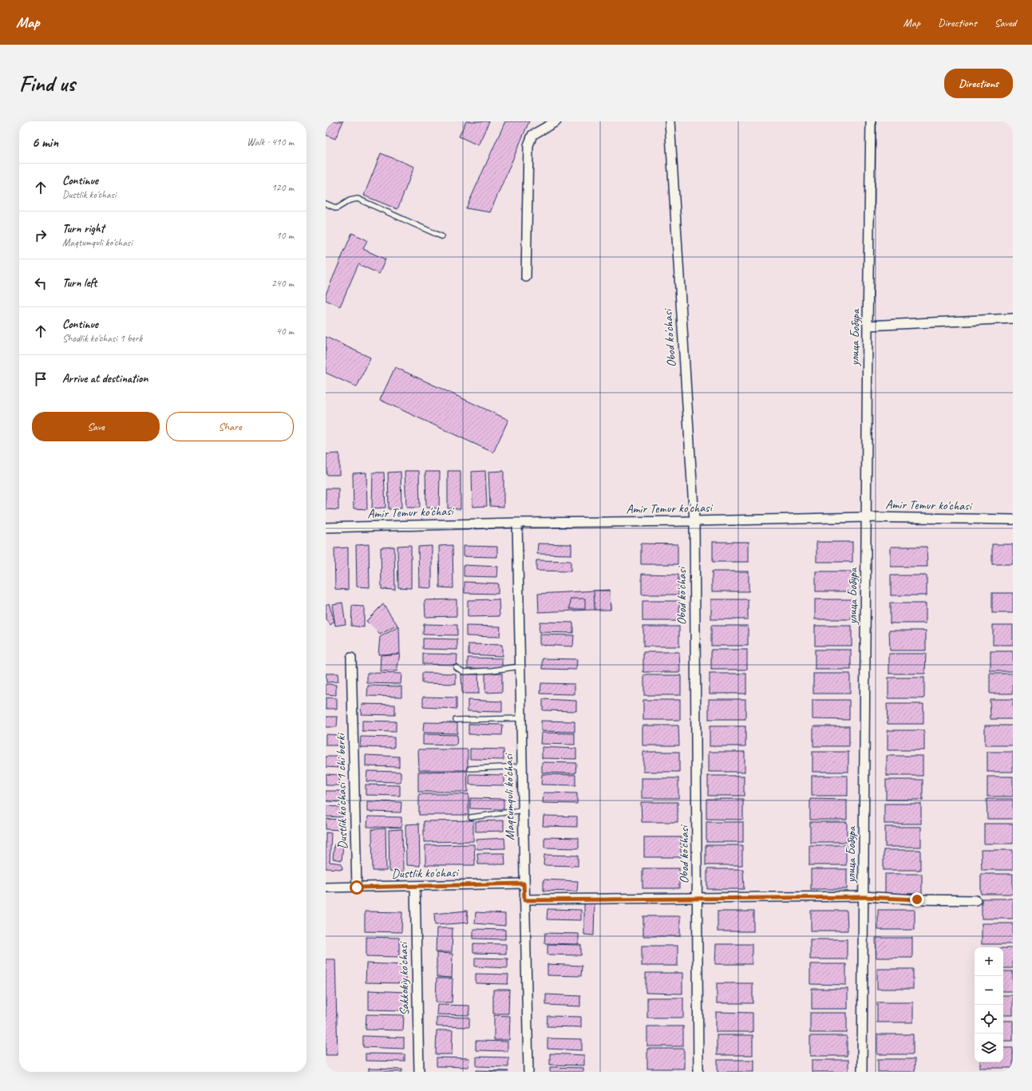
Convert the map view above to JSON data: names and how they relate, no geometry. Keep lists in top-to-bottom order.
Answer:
{
  "streets": {
    "street": [
      "улица Бобура",
      "Obod ko'chasi",
      "Amir Temur ko'chasi",
      "Dustlik ko'chasi 1 chi berki",
      "Maqtumquli ko'chasi",
      "Dustlik ko'chasi",
      "Sakkokiy ko'chasi"
    ]
  },
  "crossings": [
    ["улица Бобура", "Amir Temur ko'chasi"],
    ["Obod ko'chasi", "Amir Temur ko'chasi"],
    ["Amir Temur ko'chasi", "Maqtumquli ko'chasi"],
    ["Dustlik ko'chasi 1 chi berki", "Dustlik ko'chasi"],
    ["Maqtumquli ko'chasi", "Dustlik ko'chasi"],
    ["Dustlik ko'chasi", "Sakkokiy ko'chasi"]
  ],
  "page": {
    "header": "Map",
    "nav": ["Map", "Directions", "Saved"],
    "buttons": [
      "Directions",
      ["Save", "Share"]
    ],
    "title": "Find us",
    "heading": ["6 min", "Walk · 410 m"],
    "list": [
      ["Continue", "Dustlik ko'chasi", "120 m"],
      ["Turn right", "Maqtumquli ko'chasi", "10 m"],
      ["Turn left", "240 m"],
      ["Continue", "Shodlik ko'chasi 1 berk", "40 m"],
      "Arrive at destination"
    ],
    "map_buttons": ["+", "−"]
  }
}
